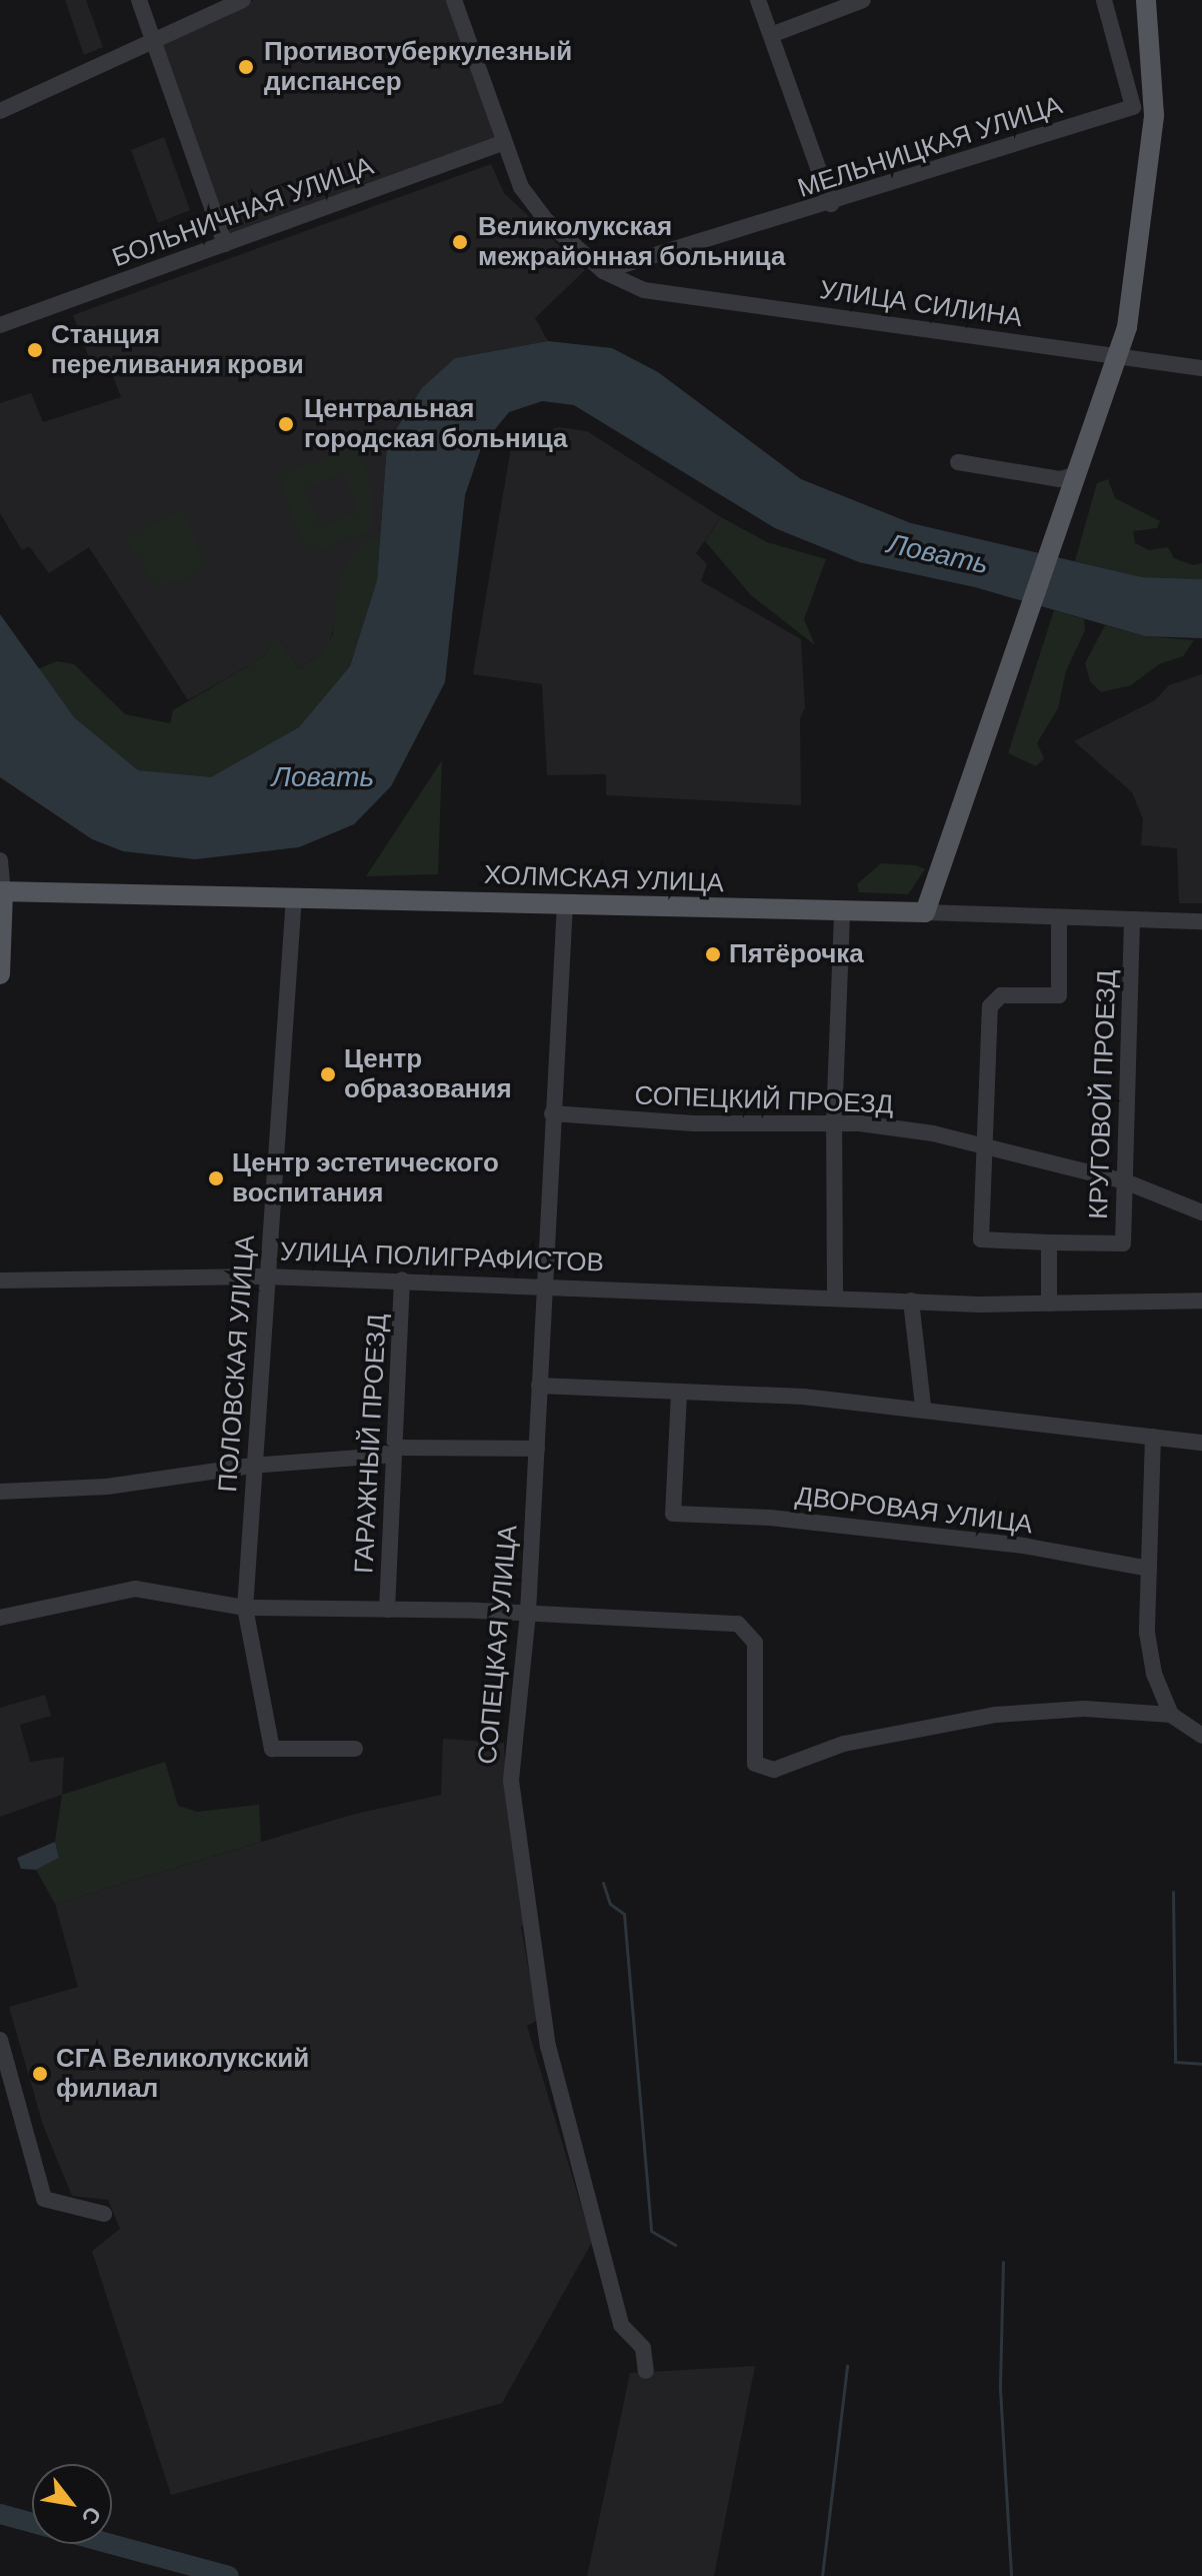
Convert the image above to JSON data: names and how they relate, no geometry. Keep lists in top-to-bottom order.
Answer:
{
  "streets": {
    "main road": ["ХОЛМСКАЯ УЛИЦА"],
    "street": [
      "МЕЛЬНИЦКАЯ УЛИЦА",
      "БОЛЬНИЧНАЯ УЛИЦА",
      "УЛИЦА СИЛИНА",
      "КРУГОВОЙ ПРОЕЗД",
      "СОПЕЦКИЙ ПРОЕЗД",
      "УЛИЦА ПОЛИГРАФИСТОВ",
      "ПОЛОВСКАЯ УЛИЦА",
      "ГАРАЖНЫЙ ПРОЕЗД",
      "ДВОРОВАЯ УЛИЦА",
      "СОПЕЦКАЯ УЛИЦА"
    ]
  },
  "crossings": [
    ["МЕЛЬНИЦКАЯ УЛИЦА", "УЛИЦА СИЛИНА"],
    ["БОЛЬНИЧНАЯ УЛИЦА", "УЛИЦА СИЛИНА"],
    ["ХОЛМСКАЯ УЛИЦА", "КРУГОВОЙ ПРОЕЗД"],
    ["ХОЛМСКАЯ УЛИЦА", "ПОЛОВСКАЯ УЛИЦА"],
    ["ХОЛМСКАЯ УЛИЦА", "СОПЕЦКАЯ УЛИЦА"],
    ["КРУГОВОЙ ПРОЕЗД", "СОПЕЦКИЙ ПРОЕЗД"],
    ["СОПЕЦКИЙ ПРОЕЗД", "СОПЕЦКАЯ УЛИЦА"],
    ["УЛИЦА ПОЛИГРАФИСТОВ", "ПОЛОВСКАЯ УЛИЦА"],
    ["УЛИЦА ПОЛИГРАФИСТОВ", "ГАРАЖНЫЙ ПРОЕЗД"],
    ["УЛИЦА ПОЛИГРАФИСТОВ", "СОПЕЦКАЯ УЛИЦА"]
  ],
  "water": ["Ловать"],
  "places": [
    "Противотуберкулезный диспансер",
    "Великолукская межрайонная больница",
    "Станция переливания крови",
    "Центральная городская больница",
    "Пятёрочка",
    "Центр образования",
    "Центр эстетического воспитания",
    "СГА Великолукский филиал"
  ],
  "north": "bottom right"
}
